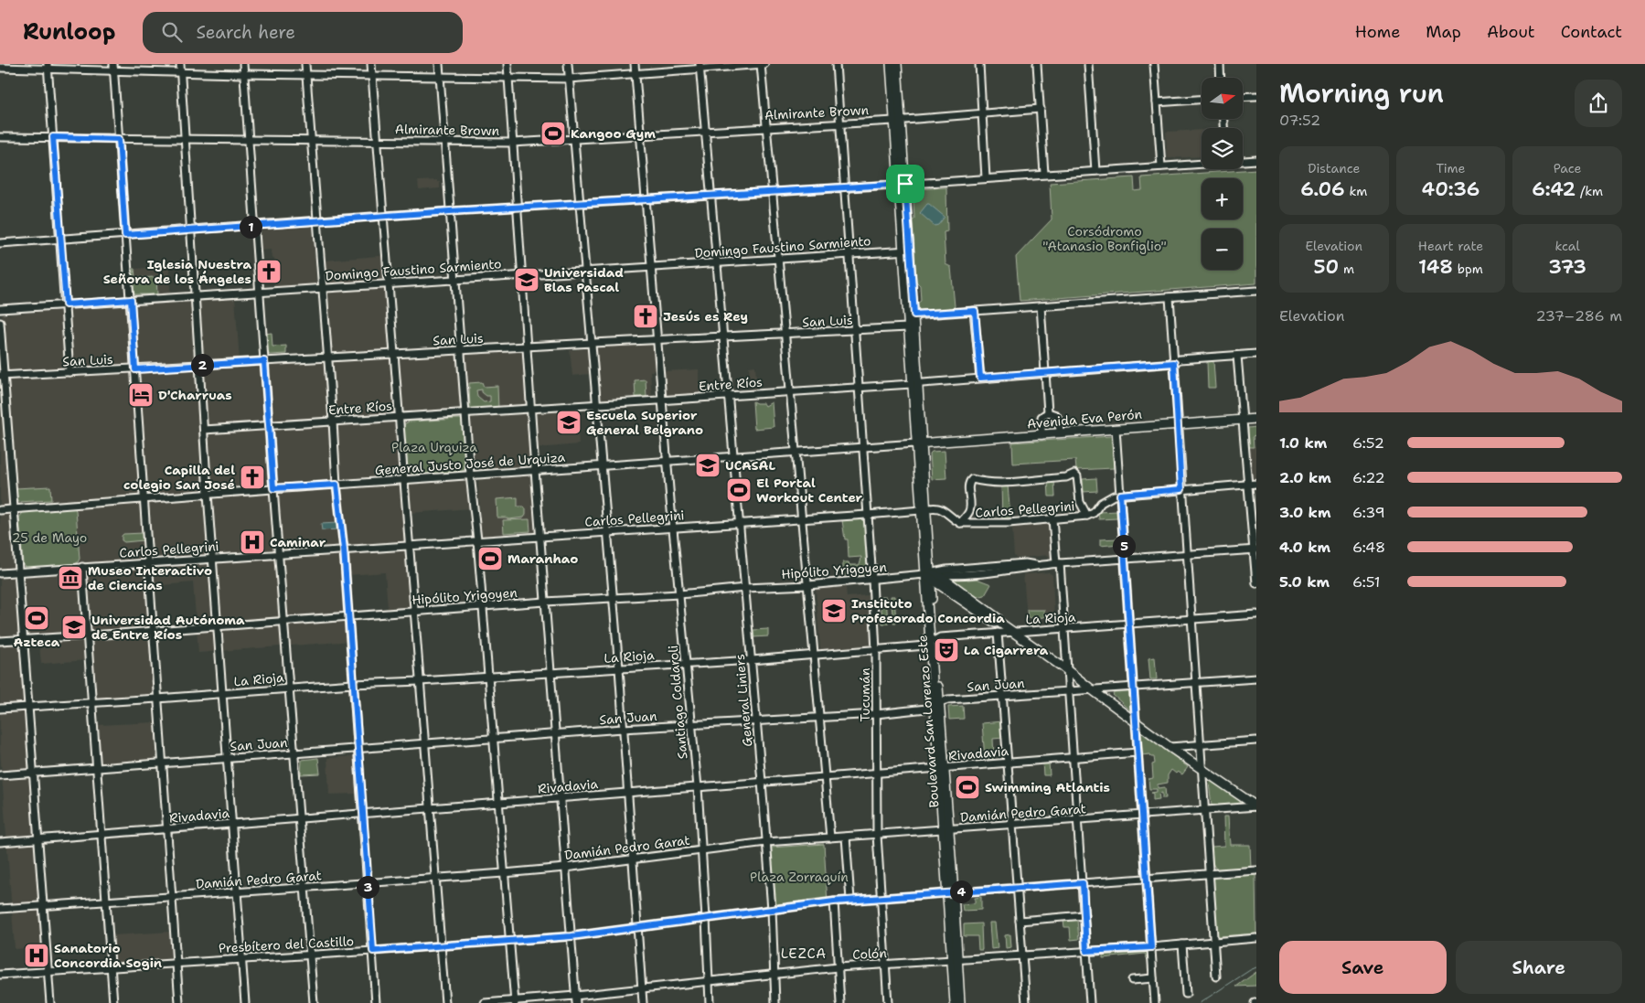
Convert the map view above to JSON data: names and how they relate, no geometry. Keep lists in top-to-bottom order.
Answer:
{
  "streets": {
    "main road": ["Avenida Eva Perón", "Boulevard San Lorenzo Este"],
    "street": [
      "Almirante Brown",
      "Domingo Faustino Sarmiento",
      "San Luis",
      "Entre Ríos",
      "General Justo José de Urquiza",
      "Carlos Pellegrini",
      "Hipólito Yrigoyen",
      "La Rioja",
      "San Juan",
      "Tucumán",
      "General Liniers",
      "Santiago Coldaroli",
      "Rivadavia",
      "Damián Pedro Garat",
      "Presbítero del Castillo",
      "Colón"
    ]
  },
  "crossings": [
    ["Almirante Brown", "Tucumán"],
    ["Almirante Brown", "General Liniers"],
    ["Almirante Brown", "Santiago Coldaroli"],
    ["Almirante Brown", "Boulevard San Lorenzo Este"],
    ["Domingo Faustino Sarmiento", "Tucumán"],
    ["Domingo Faustino Sarmiento", "General Liniers"],
    ["Domingo Faustino Sarmiento", "Santiago Coldaroli"],
    ["Domingo Faustino Sarmiento", "Boulevard San Lorenzo Este"],
    ["San Luis", "Tucumán"],
    ["San Luis", "General Liniers"],
    ["San Luis", "Santiago Coldaroli"],
    ["San Luis", "Boulevard San Lorenzo Este"],
    ["Entre Ríos", "Tucumán"],
    ["Entre Ríos", "General Liniers"],
    ["Entre Ríos", "Santiago Coldaroli"],
    ["Entre Ríos", "Boulevard San Lorenzo Este"],
    ["Avenida Eva Perón", "General Justo José de Urquiza"],
    ["Avenida Eva Perón", "Boulevard San Lorenzo Este"],
    ["General Justo José de Urquiza", "Tucumán"],
    ["General Justo José de Urquiza", "General Liniers"],
    ["General Justo José de Urquiza", "Santiago Coldaroli"],
    ["General Justo José de Urquiza", "Boulevard San Lorenzo Este"],
    ["Carlos Pellegrini", "Tucumán"],
    ["Carlos Pellegrini", "General Liniers"],
    ["Carlos Pellegrini", "Santiago Coldaroli"],
    ["Carlos Pellegrini", "Boulevard San Lorenzo Este"],
    ["Hipólito Yrigoyen", "Tucumán"],
    ["Hipólito Yrigoyen", "General Liniers"],
    ["Hipólito Yrigoyen", "Santiago Coldaroli"],
    ["Hipólito Yrigoyen", "Boulevard San Lorenzo Este"],
    ["La Rioja", "Tucumán"],
    ["La Rioja", "General Liniers"],
    ["La Rioja", "Santiago Coldaroli"],
    ["La Rioja", "Boulevard San Lorenzo Este"],
    ["San Juan", "Tucumán"],
    ["San Juan", "General Liniers"],
    ["San Juan", "Santiago Coldaroli"],
    ["San Juan", "Boulevard San Lorenzo Este"],
    ["Tucumán", "Rivadavia"],
    ["Tucumán", "Damián Pedro Garat"],
    ["Tucumán", "Presbítero del Castillo"],
    ["Tucumán", "Colón"],
    ["General Liniers", "Rivadavia"],
    ["General Liniers", "Damián Pedro Garat"],
    ["General Liniers", "Presbítero del Castillo"],
    ["General Liniers", "Colón"],
    ["Santiago Coldaroli", "Rivadavia"],
    ["Santiago Coldaroli", "Damián Pedro Garat"],
    ["Santiago Coldaroli", "Presbítero del Castillo"],
    ["Santiago Coldaroli", "Colón"],
    ["Boulevard San Lorenzo Este", "Rivadavia"],
    ["Boulevard San Lorenzo Este", "Damián Pedro Garat"],
    ["Boulevard San Lorenzo Este", "Presbítero del Castillo"],
    ["Boulevard San Lorenzo Este", "Colón"]
  ],
  "districts": ["LEZCA"],
  "parks": [
    "Corsódromo \"Atanasio Bonfiglio\"",
    "Plaza Urquiza",
    "25 de Mayo",
    "Plaza Zorraquín"
  ],
  "places": {
    "sports": [
      "Kangoo Gym",
      "El Portal Workout Center",
      "Maranhao",
      "Azteca",
      "Swimming Atlantis"
    ],
    "church": ["Iglesia Nuestra Señora de los Ángeles", "Jesús es Rey", "Capilla del colegio San José"],
    "school or university": [
      "Universidad Blas Pascal",
      "Escuela Superior General Belgrano",
      "UCASAL",
      "Instituto Profesorado Concordia",
      "Universidad Autónoma de Entre Ríos"
    ],
    "hotel": ["D'Charruas"],
    "hospital": ["Caminar", "Sanatorio Concordia Sogin"],
    "museum": ["Museo Interactivo de Ciencias"],
    "theatre": ["La Cigarrera"]
  },
  "north": "right",
  "page": {
    "header": "Runloop",
    "search": "Search here",
    "nav": [
      "Home",
      "Map",
      "About",
      "Contact"
    ],
    "heading": ["Morning run", "07:52"],
    "map_buttons": ["+", "−"],
    "stats": [
      ["Distance", "6.06 km"],
      ["Time", "40:36"],
      ["Pace", "6:42 /km"],
      ["Elevation", "50 m"],
      ["Heart rate", "148 bpm"],
      ["kcal", "373"]
    ],
    "pins": [
      "1",
      "2",
      "5",
      "3",
      "4"
    ],
    "chart": ["Elevation", "237–286 m"],
    "list": [
      {
        "name": "1.0 km",
        "note": "6:52"
      },
      {
        "name": "2.0 km",
        "note": "6:22"
      },
      {
        "name": "3.0 km",
        "note": "6:39"
      },
      {
        "name": "4.0 km",
        "note": "6:48"
      },
      {
        "name": "5.0 km",
        "note": "6:51"
      }
    ],
    "buttons": ["Save", "Share"]
  }
}
